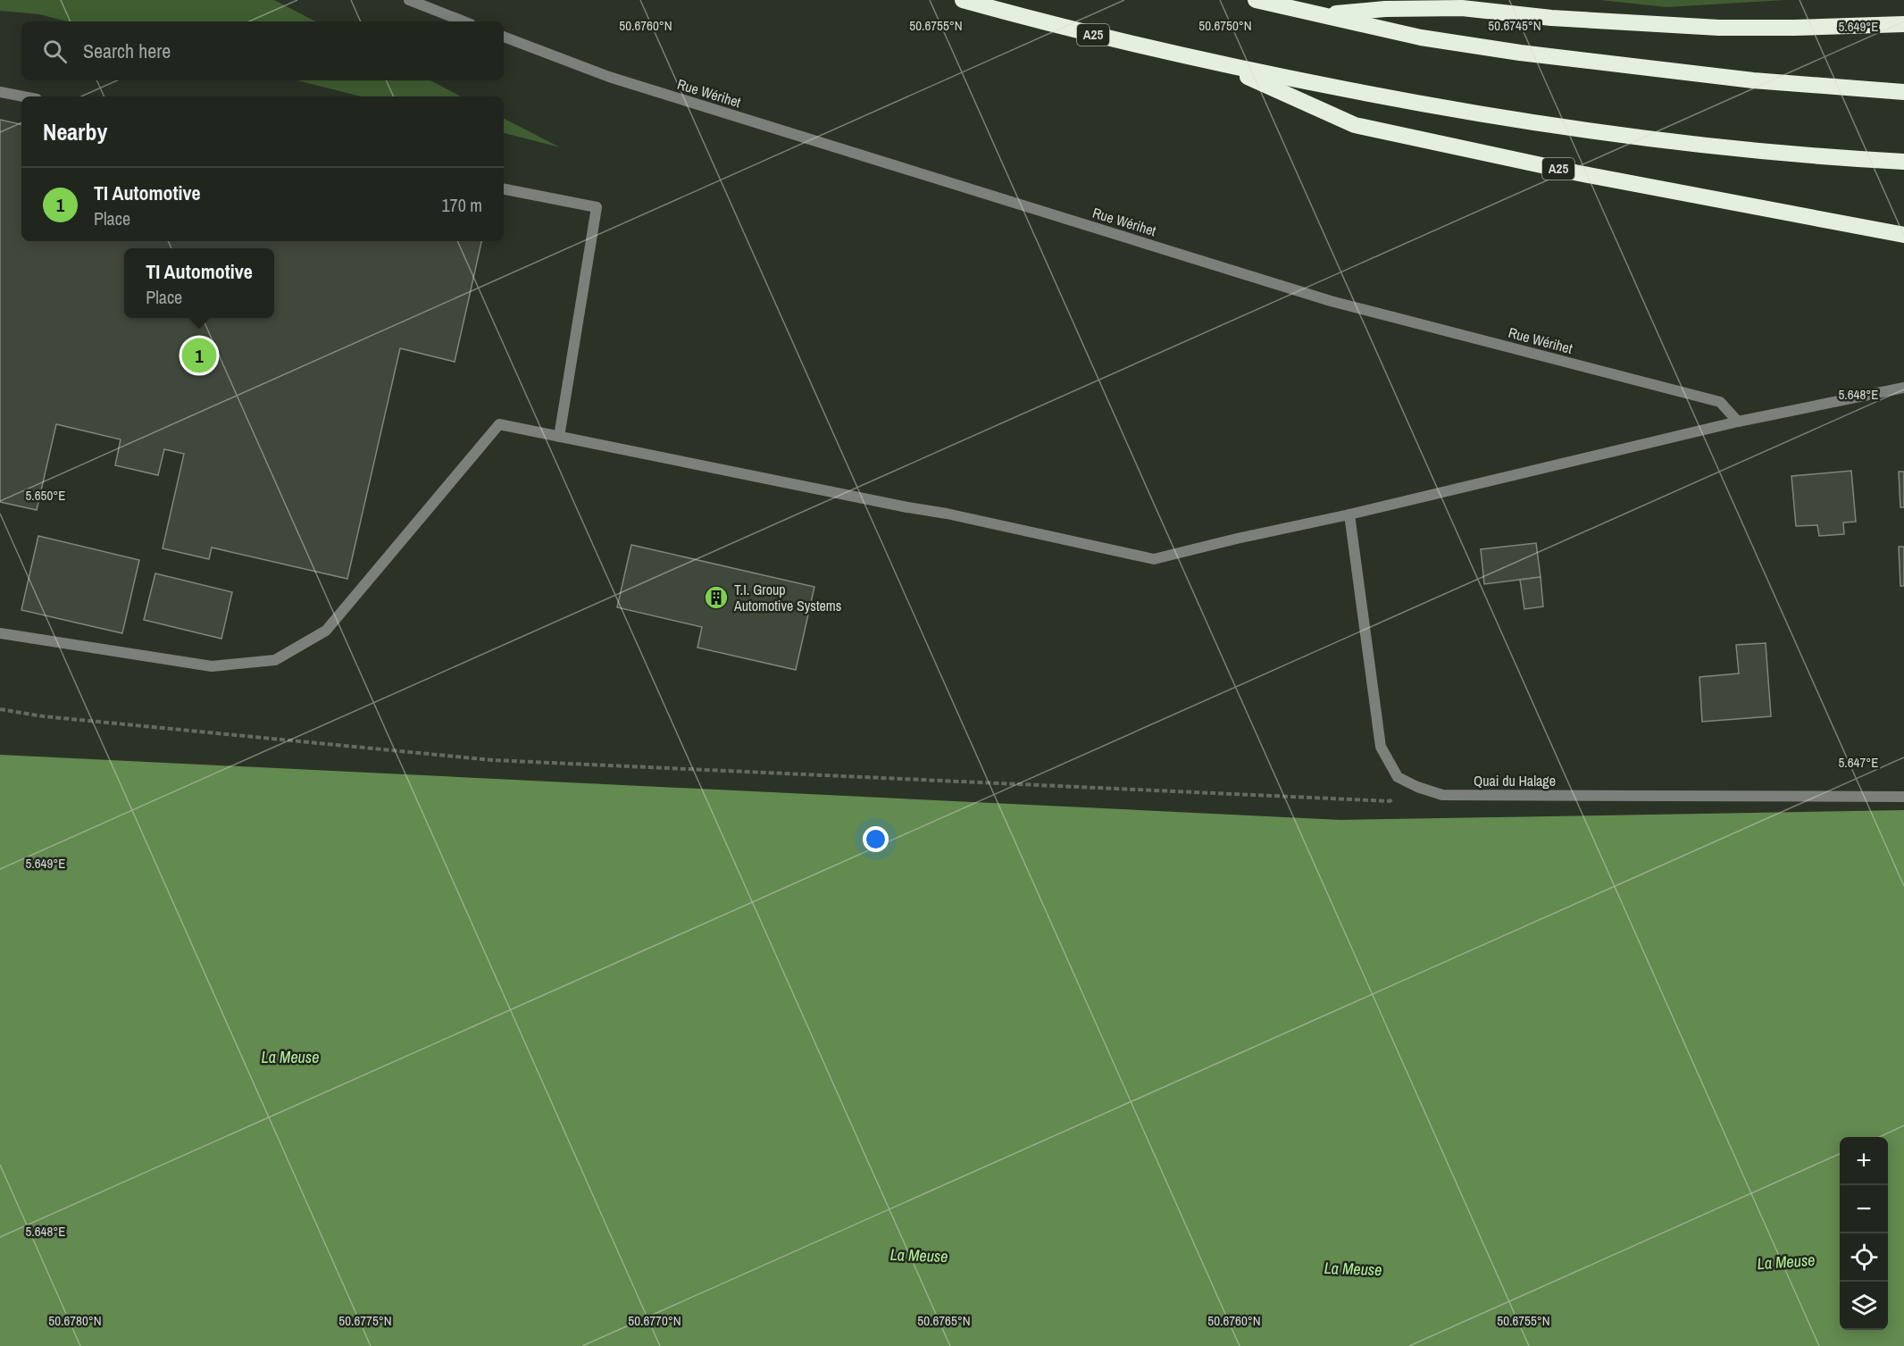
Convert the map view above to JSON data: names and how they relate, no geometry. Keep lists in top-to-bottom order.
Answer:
{
  "streets": {
    "highway": ["A25"],
    "street": ["Rue Wérihet", "Quai du Halage"]
  },
  "water": ["La Meuse"],
  "places": {
    "building": ["T.I. Group Automotive Systems"]
  },
  "page": {
    "search": "Search here",
    "heading": "Nearby",
    "list": [
      {
        "mark": "1",
        "name": "TI Automotive",
        "note": "Place",
        "value": "170 m"
      }
    ],
    "popup": ["TI Automotive", "Place"],
    "pins": "1",
    "map_buttons": ["+", "−"]
  },
  "coordinates": [
    "50.6745°N",
    "50.6760°N",
    "50.6755°N",
    "50.6750°N",
    "5.649°E",
    "5.648°E",
    "5.650°E",
    "5.647°E",
    "50.6780°N",
    "50.6775°N",
    "50.6770°N",
    "50.6765°N"
  ]
}
